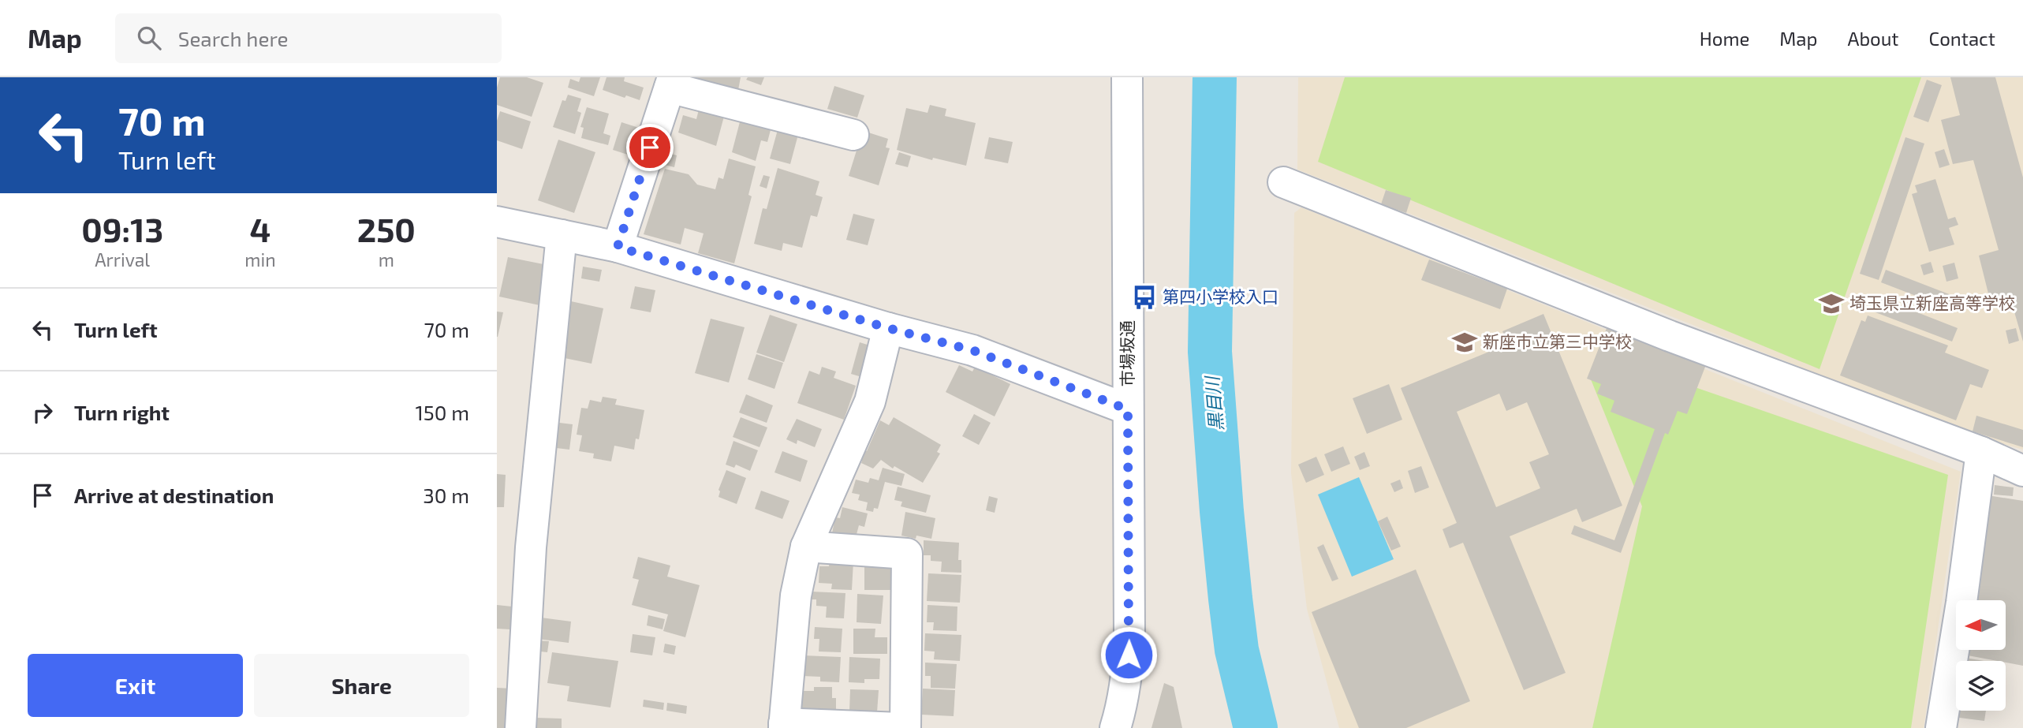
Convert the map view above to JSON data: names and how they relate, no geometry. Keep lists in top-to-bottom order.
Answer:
{
  "streets": {
    "street": ["市場坂通"]
  },
  "water": ["黒目川"],
  "places": {
    "bus stop": ["第四小学校入口"],
    "school or university": ["埼玉県立新座高等学校", "新座市立第三中学校"]
  },
  "north": "left",
  "page": {
    "header": "Map",
    "search": "Search here",
    "nav": [
      "Home",
      "Map",
      "About",
      "Contact"
    ],
    "turn": ["70 m", "Turn left"],
    "eta": [
      "09:13",
      "Arrival",
      "4",
      "min",
      "250",
      "m"
    ],
    "list": [
      {
        "name": "Turn left",
        "value": "70 m"
      },
      {
        "name": "Turn right",
        "value": "150 m"
      },
      {
        "name": "Arrive at destination",
        "value": "30 m"
      }
    ],
    "buttons": ["Exit", "Share"]
  }
}
